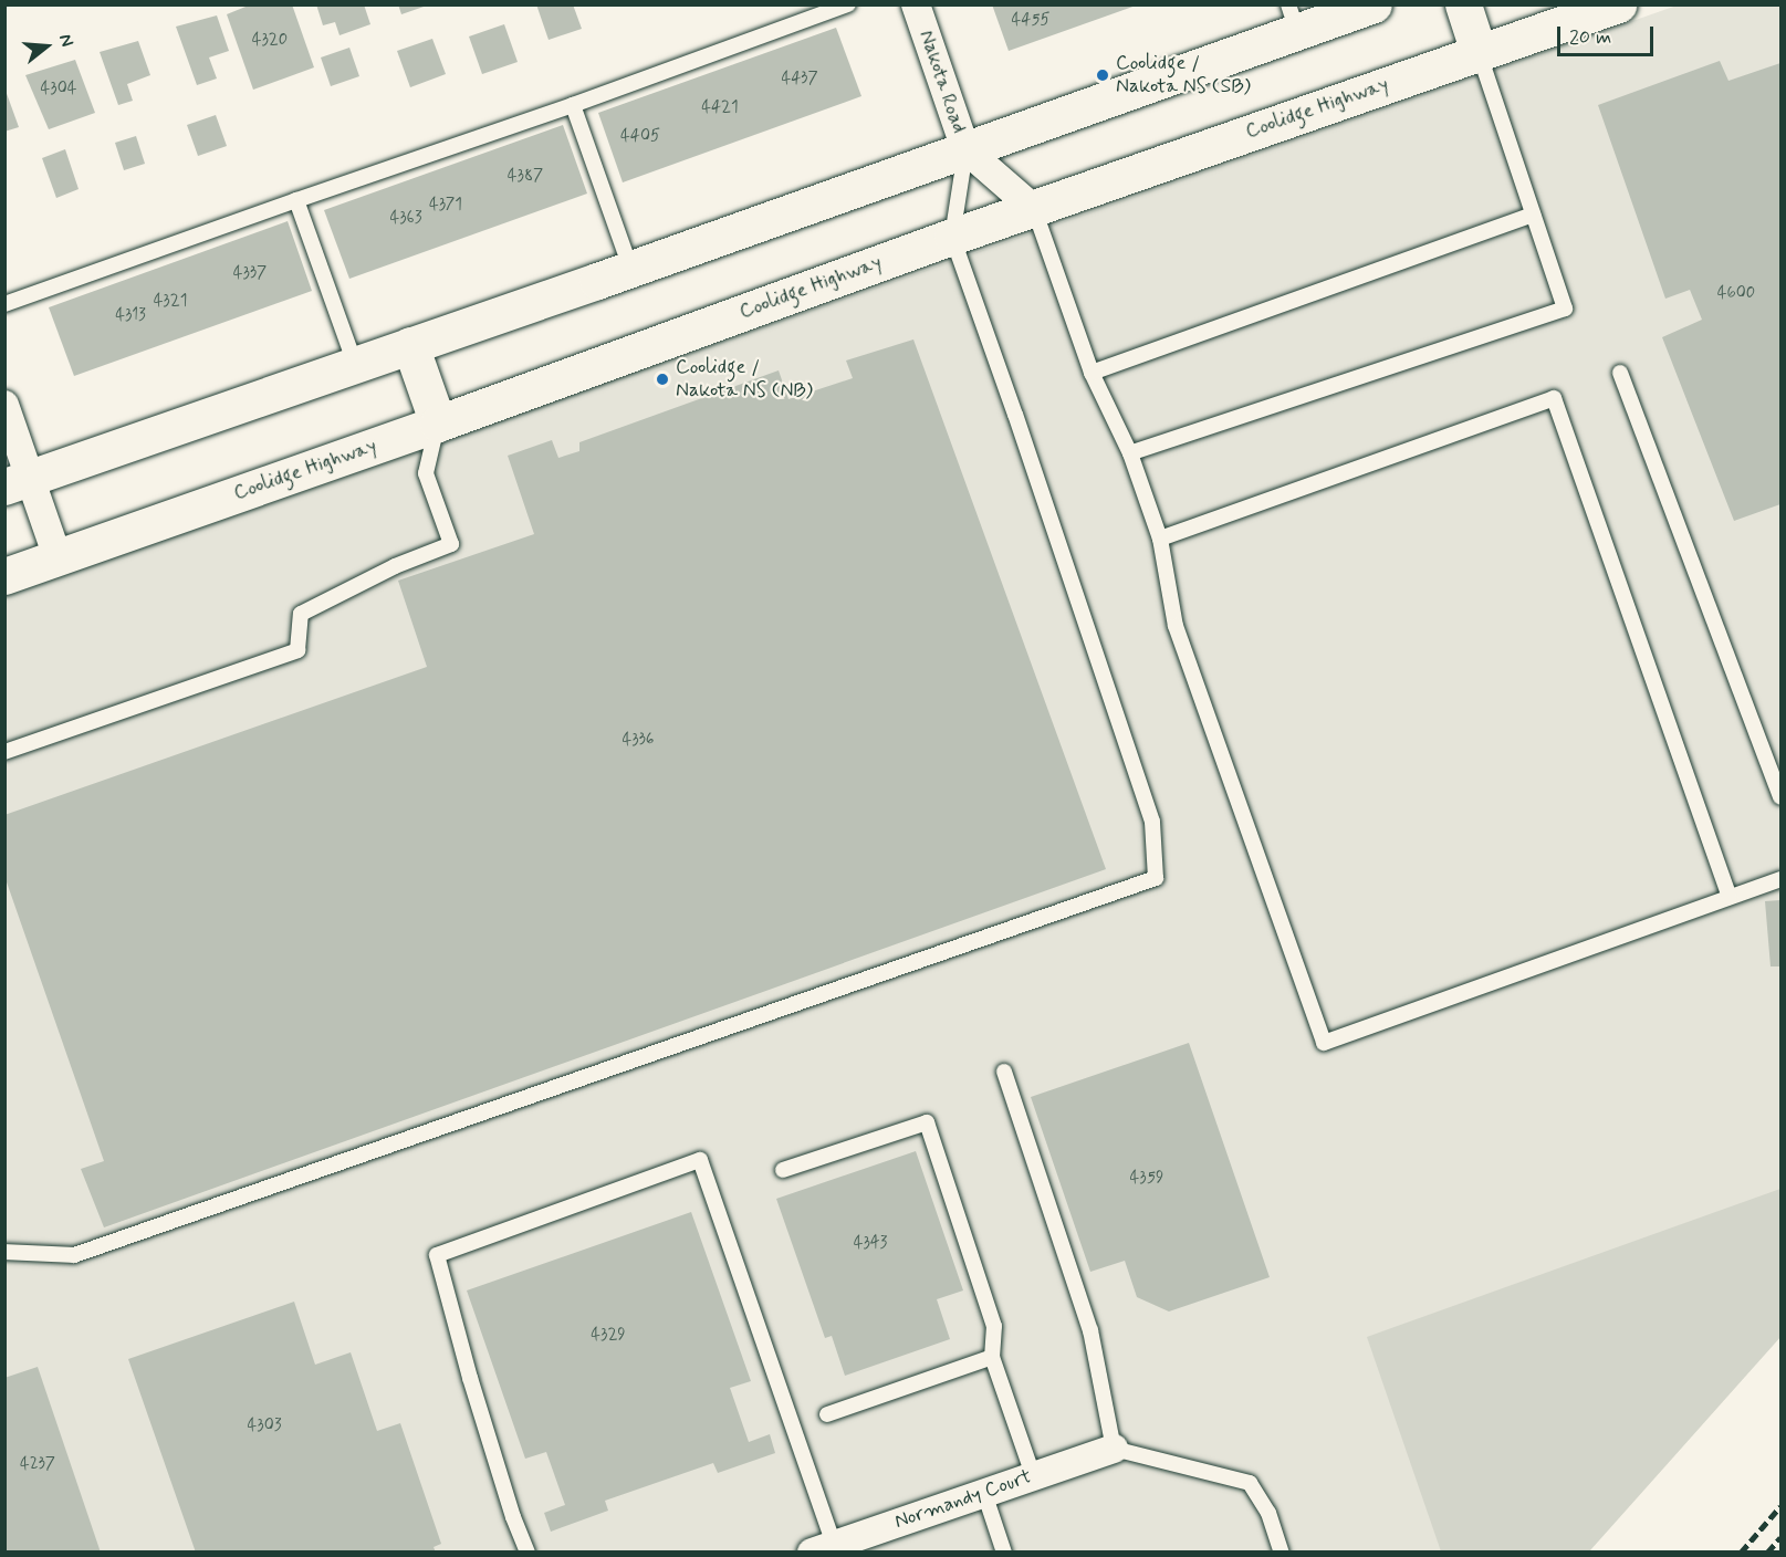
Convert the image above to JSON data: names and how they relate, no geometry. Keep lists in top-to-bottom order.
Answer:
{
  "streets": {
    "main road": ["Coolidge Highway"],
    "street": ["Nakota Road", "Normandy Court"]
  },
  "crossings": [
    ["Nakota Road", "Coolidge Highway"]
  ],
  "places": ["Coolidge / Nakota NS (SB)", "Coolidge / Nakota NS (NB)"],
  "house_numbers": [
    "4455",
    "4320",
    "4437",
    "4304",
    "4421",
    "4405",
    "4387",
    "4371",
    "4363",
    "4337",
    "4600",
    "4321",
    "4313",
    "4336",
    "4359",
    "4343",
    "4329",
    "4303",
    "4237"
  ],
  "scale_bar": "20 m",
  "north": "right"
}
